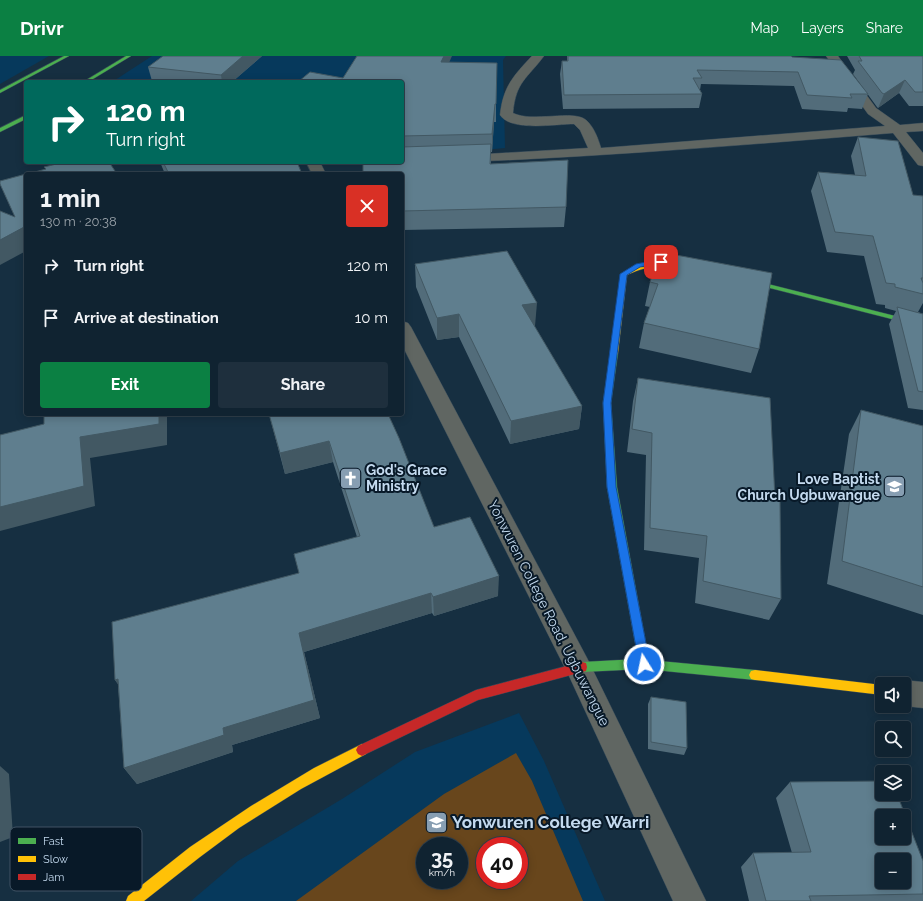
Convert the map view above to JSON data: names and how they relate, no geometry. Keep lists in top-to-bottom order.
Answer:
{
  "streets": {
    "street": ["Yonwuren College Road, Ugbuwangue"]
  },
  "places": {
    "church": ["God's Grace Ministry"],
    "school or university": ["Love Baptist Church Ugbuwangue", "Yonwuren College Warri"]
  },
  "legend": ["Fast", "Slow", "Jam"],
  "page": {
    "header": "Drivr",
    "nav": ["Map", "Layers", "Share"],
    "turn": ["120 m", "Turn right"],
    "heading": ["1 min", "130 m · 20:38"],
    "list": [
      {
        "name": "Turn right",
        "value": "120 m"
      },
      {
        "name": "Arrive at destination",
        "value": "10 m"
      }
    ],
    "buttons": ["Exit", "Share"],
    "map_buttons": ["+", "−"],
    "speed": "35 km/h",
    "limit": "40"
  }
}
